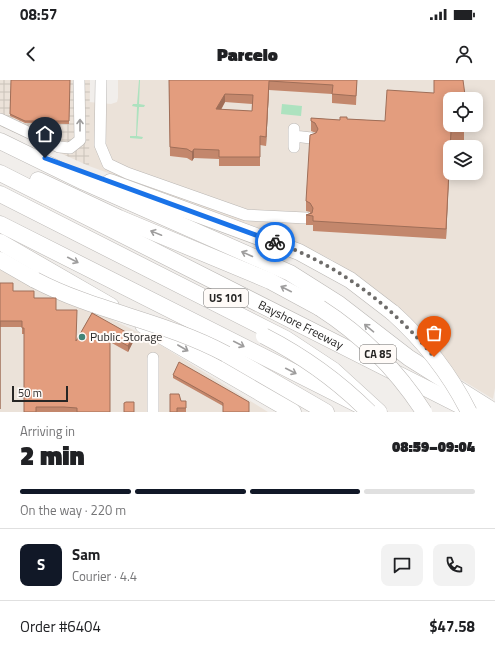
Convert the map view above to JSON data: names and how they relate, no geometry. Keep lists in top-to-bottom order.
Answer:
{
  "streets": {
    "highway": ["US 101", "Bayshore Freeway", "CA 85"]
  },
  "places": ["Public Storage"],
  "scale_bar": "50 m",
  "page": {
    "status": "08:57",
    "header": "Parcelo",
    "scale": "50 m",
    "heading": ["2 min", "Arriving in", "08:59–09:04"],
    "panel": [
      "Sam",
      "Courier · 4.4",
      "Order #6404",
      "$47.58"
    ],
    "bar": "On the way · 220 m",
    "round": "S"
  }
}
